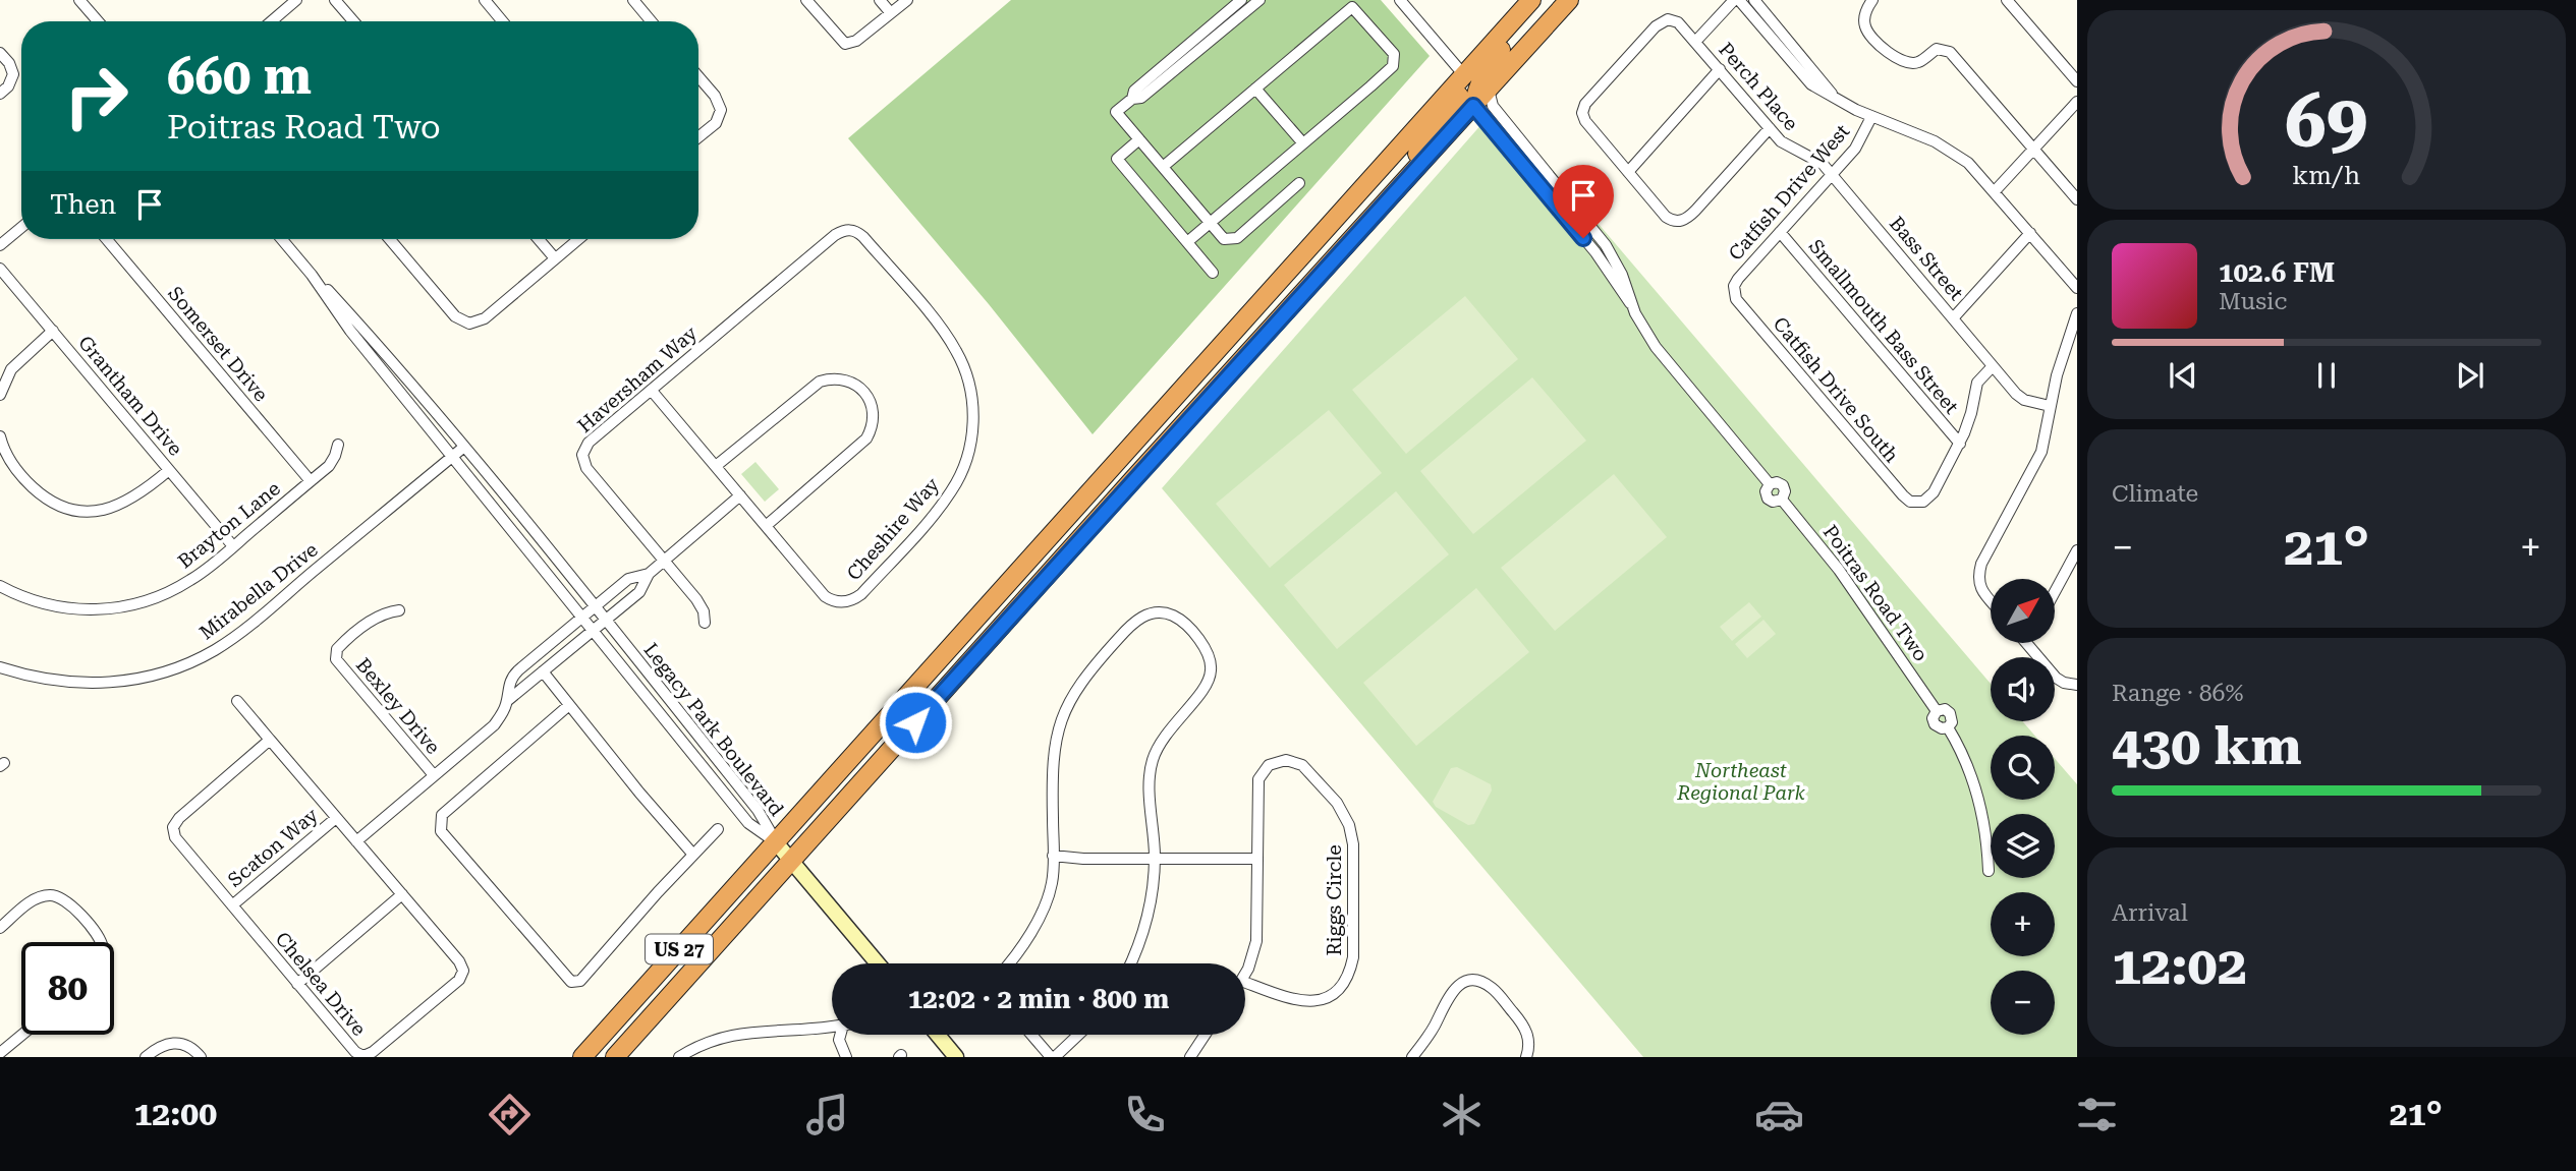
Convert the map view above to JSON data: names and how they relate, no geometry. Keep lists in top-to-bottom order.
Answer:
{
  "streets": {
    "highway": ["US 27"],
    "street": [
      "Perch Place",
      "Catfish Drive West",
      "Bass Street",
      "Smallmouth Bass Street",
      "Somerset Drive",
      "Haversham Way",
      "Catfish Drive South",
      "Grantham Drive",
      "Brayton Lane",
      "Cheshire Way",
      "Mirabella Drive",
      "Poitras Road Two",
      "Bexley Drive",
      "Legacy Park Boulevard",
      "Scaton Way",
      "Riggs Circle",
      "Chelsea Drive"
    ]
  },
  "crossings": [
    ["Perch Place", "Catfish Drive West"],
    ["Perch Place", "Bass Street"],
    ["Catfish Drive West", "Bass Street"],
    ["Catfish Drive West", "Smallmouth Bass Street"],
    ["Catfish Drive West", "Catfish Drive South"],
    ["Smallmouth Bass Street", "Catfish Drive South"],
    ["Somerset Drive", "Brayton Lane"],
    ["Haversham Way", "Cheshire Way"],
    ["Grantham Drive", "Brayton Lane"],
    ["Mirabella Drive", "Legacy Park Boulevard"],
    ["Poitras Road Two", "US 27"],
    ["Legacy Park Boulevard", "US 27"],
    ["Scaton Way", "Chelsea Drive"]
  ],
  "parks": ["Northeast Regional Park"],
  "north": "top right",
  "page": {
    "turn": ["660 m", "Poitras Road Two"],
    "then": "Then",
    "song": ["102.6 FM", "Music"],
    "tile": [
      "Climate",
      ["Range · 86%", "430 km"],
      ["Arrival", "12:02"]
    ],
    "heat": ["−", "21°", "+"],
    "map_buttons": ["+", "−"],
    "limit": "80",
    "trip": "12:02 · 2 min · 800 m",
    "tabs": ["12:00", "21°"],
    "gauge": ["69", "km/h"]
  }
}
